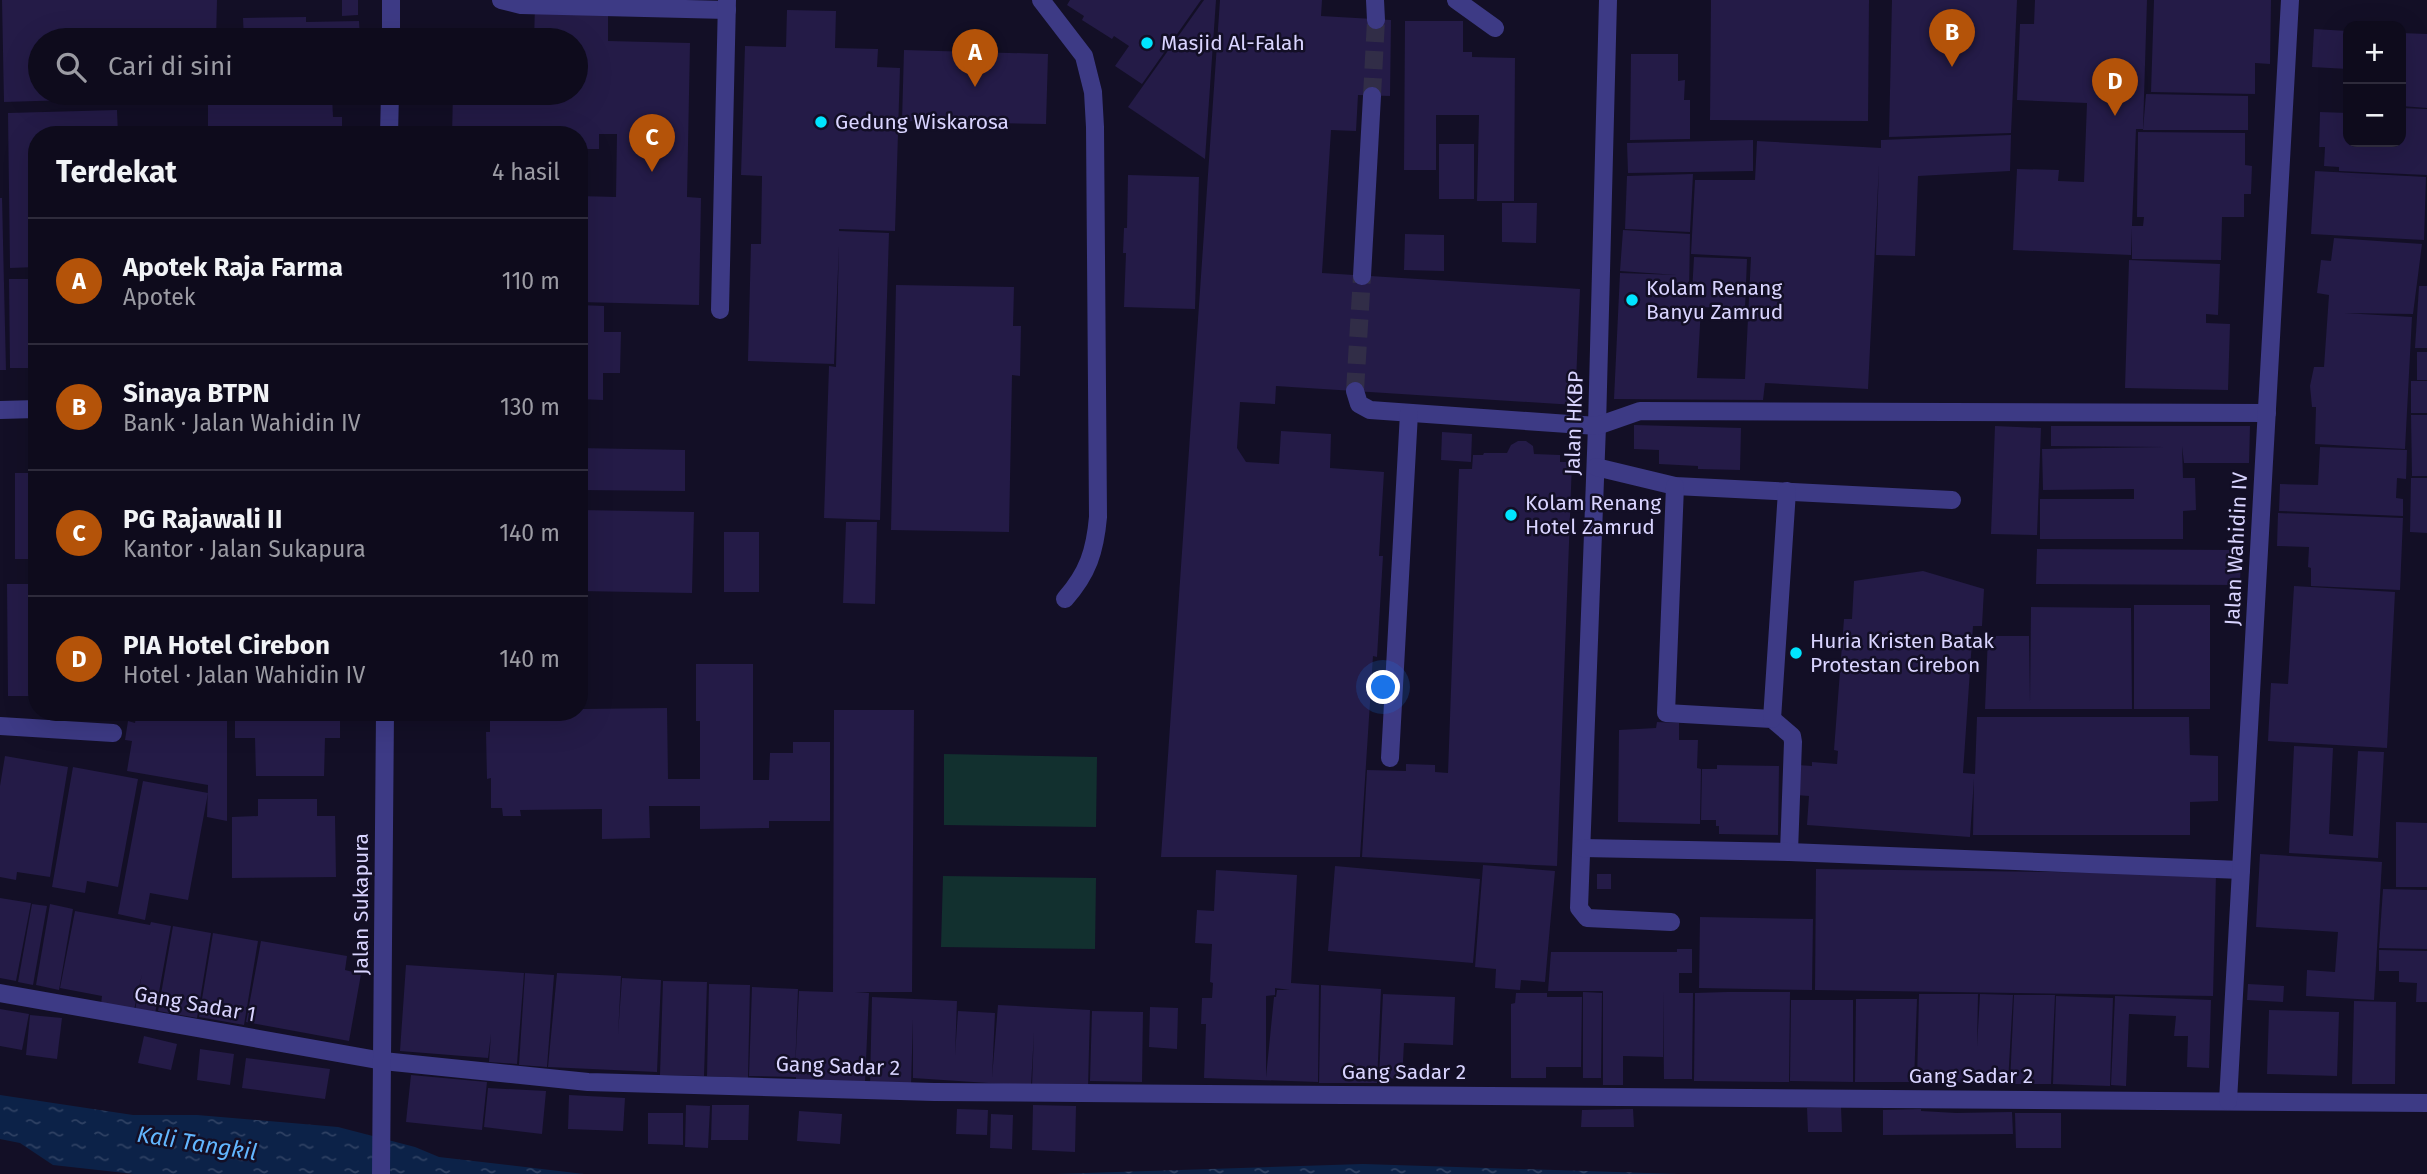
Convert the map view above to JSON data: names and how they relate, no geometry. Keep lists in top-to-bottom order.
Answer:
{
  "streets": {
    "street": [
      "Jalan HKBP",
      "Jalan Wahidin IV",
      "Jalan Sukapura",
      "Gang Sadar 1",
      "Gang Sadar 2"
    ]
  },
  "crossings": [
    ["Jalan Wahidin IV", "Gang Sadar 2"],
    ["Jalan Sukapura", "Gang Sadar 1"],
    ["Jalan Sukapura", "Gang Sadar 2"],
    ["Gang Sadar 1", "Gang Sadar 2"]
  ],
  "water": ["Kali Tangkil"],
  "places": [
    "Masjid Al-Falah",
    "Gedung Wiskarosa",
    "Kolam Renang Banyu Zamrud",
    "Kolam Renang Hotel Zamrud",
    "Huria Kristen Batak Protestan Cirebon"
  ],
  "page": {
    "pins": [
      "B",
      "A",
      "D",
      "C"
    ],
    "map_buttons": ["+", "−"],
    "search": "Cari di sini",
    "heading": ["Terdekat", "4 hasil"],
    "list": [
      {
        "mark": "A",
        "name": "Apotek Raja Farma",
        "note": "Apotek",
        "value": "110 m"
      },
      {
        "mark": "B",
        "name": "Sinaya BTPN",
        "note": "Bank · Jalan Wahidin IV",
        "value": "130 m"
      },
      {
        "mark": "C",
        "name": "PG Rajawali II",
        "note": "Kantor · Jalan Sukapura",
        "value": "140 m"
      },
      {
        "mark": "D",
        "name": "PIA Hotel Cirebon",
        "note": "Hotel · Jalan Wahidin IV",
        "value": "140 m"
      }
    ]
  }
}
